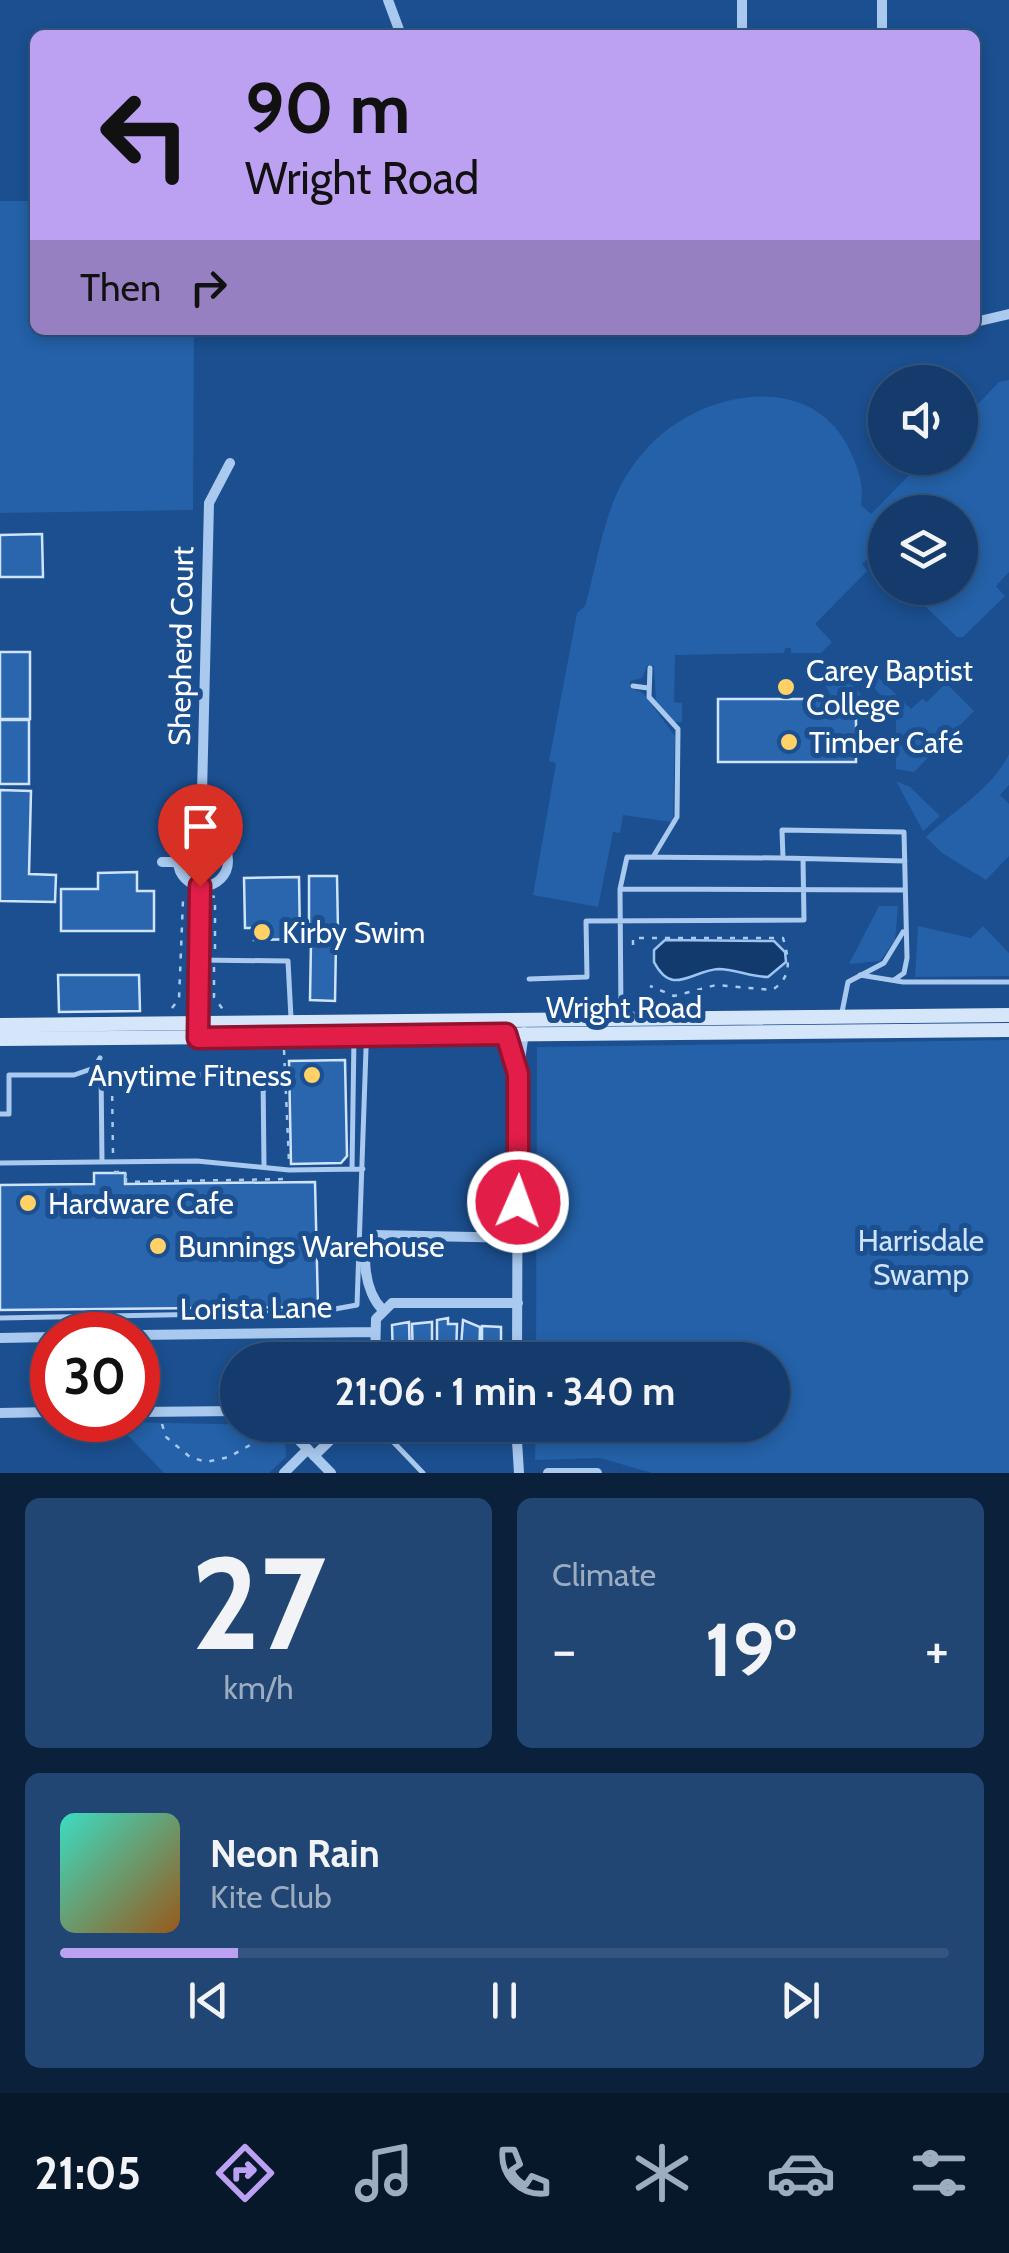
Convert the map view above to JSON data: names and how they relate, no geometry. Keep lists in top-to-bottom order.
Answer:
{
  "streets": {
    "street": ["Shepherd Court", "Wright Road", "Lorista Lane"]
  },
  "parks": ["Harrisdale Swamp"],
  "places": [
    "Carey Baptist College",
    "Timber Café",
    "Kirby Swim",
    "Anytime Fitness",
    "Hardware Cafe",
    "Bunnings Warehouse"
  ],
  "page": {
    "turn": ["90 m", "Wright Road"],
    "then": "Then",
    "limit": "30",
    "trip": "21:06 · 1 min · 340 m",
    "tile": [
      ["27", "km/h"],
      "Climate"
    ],
    "heat": ["−", "19°", "+"],
    "song": ["Neon Rain", "Kite Club"],
    "tabs": "21:05"
  }
}
